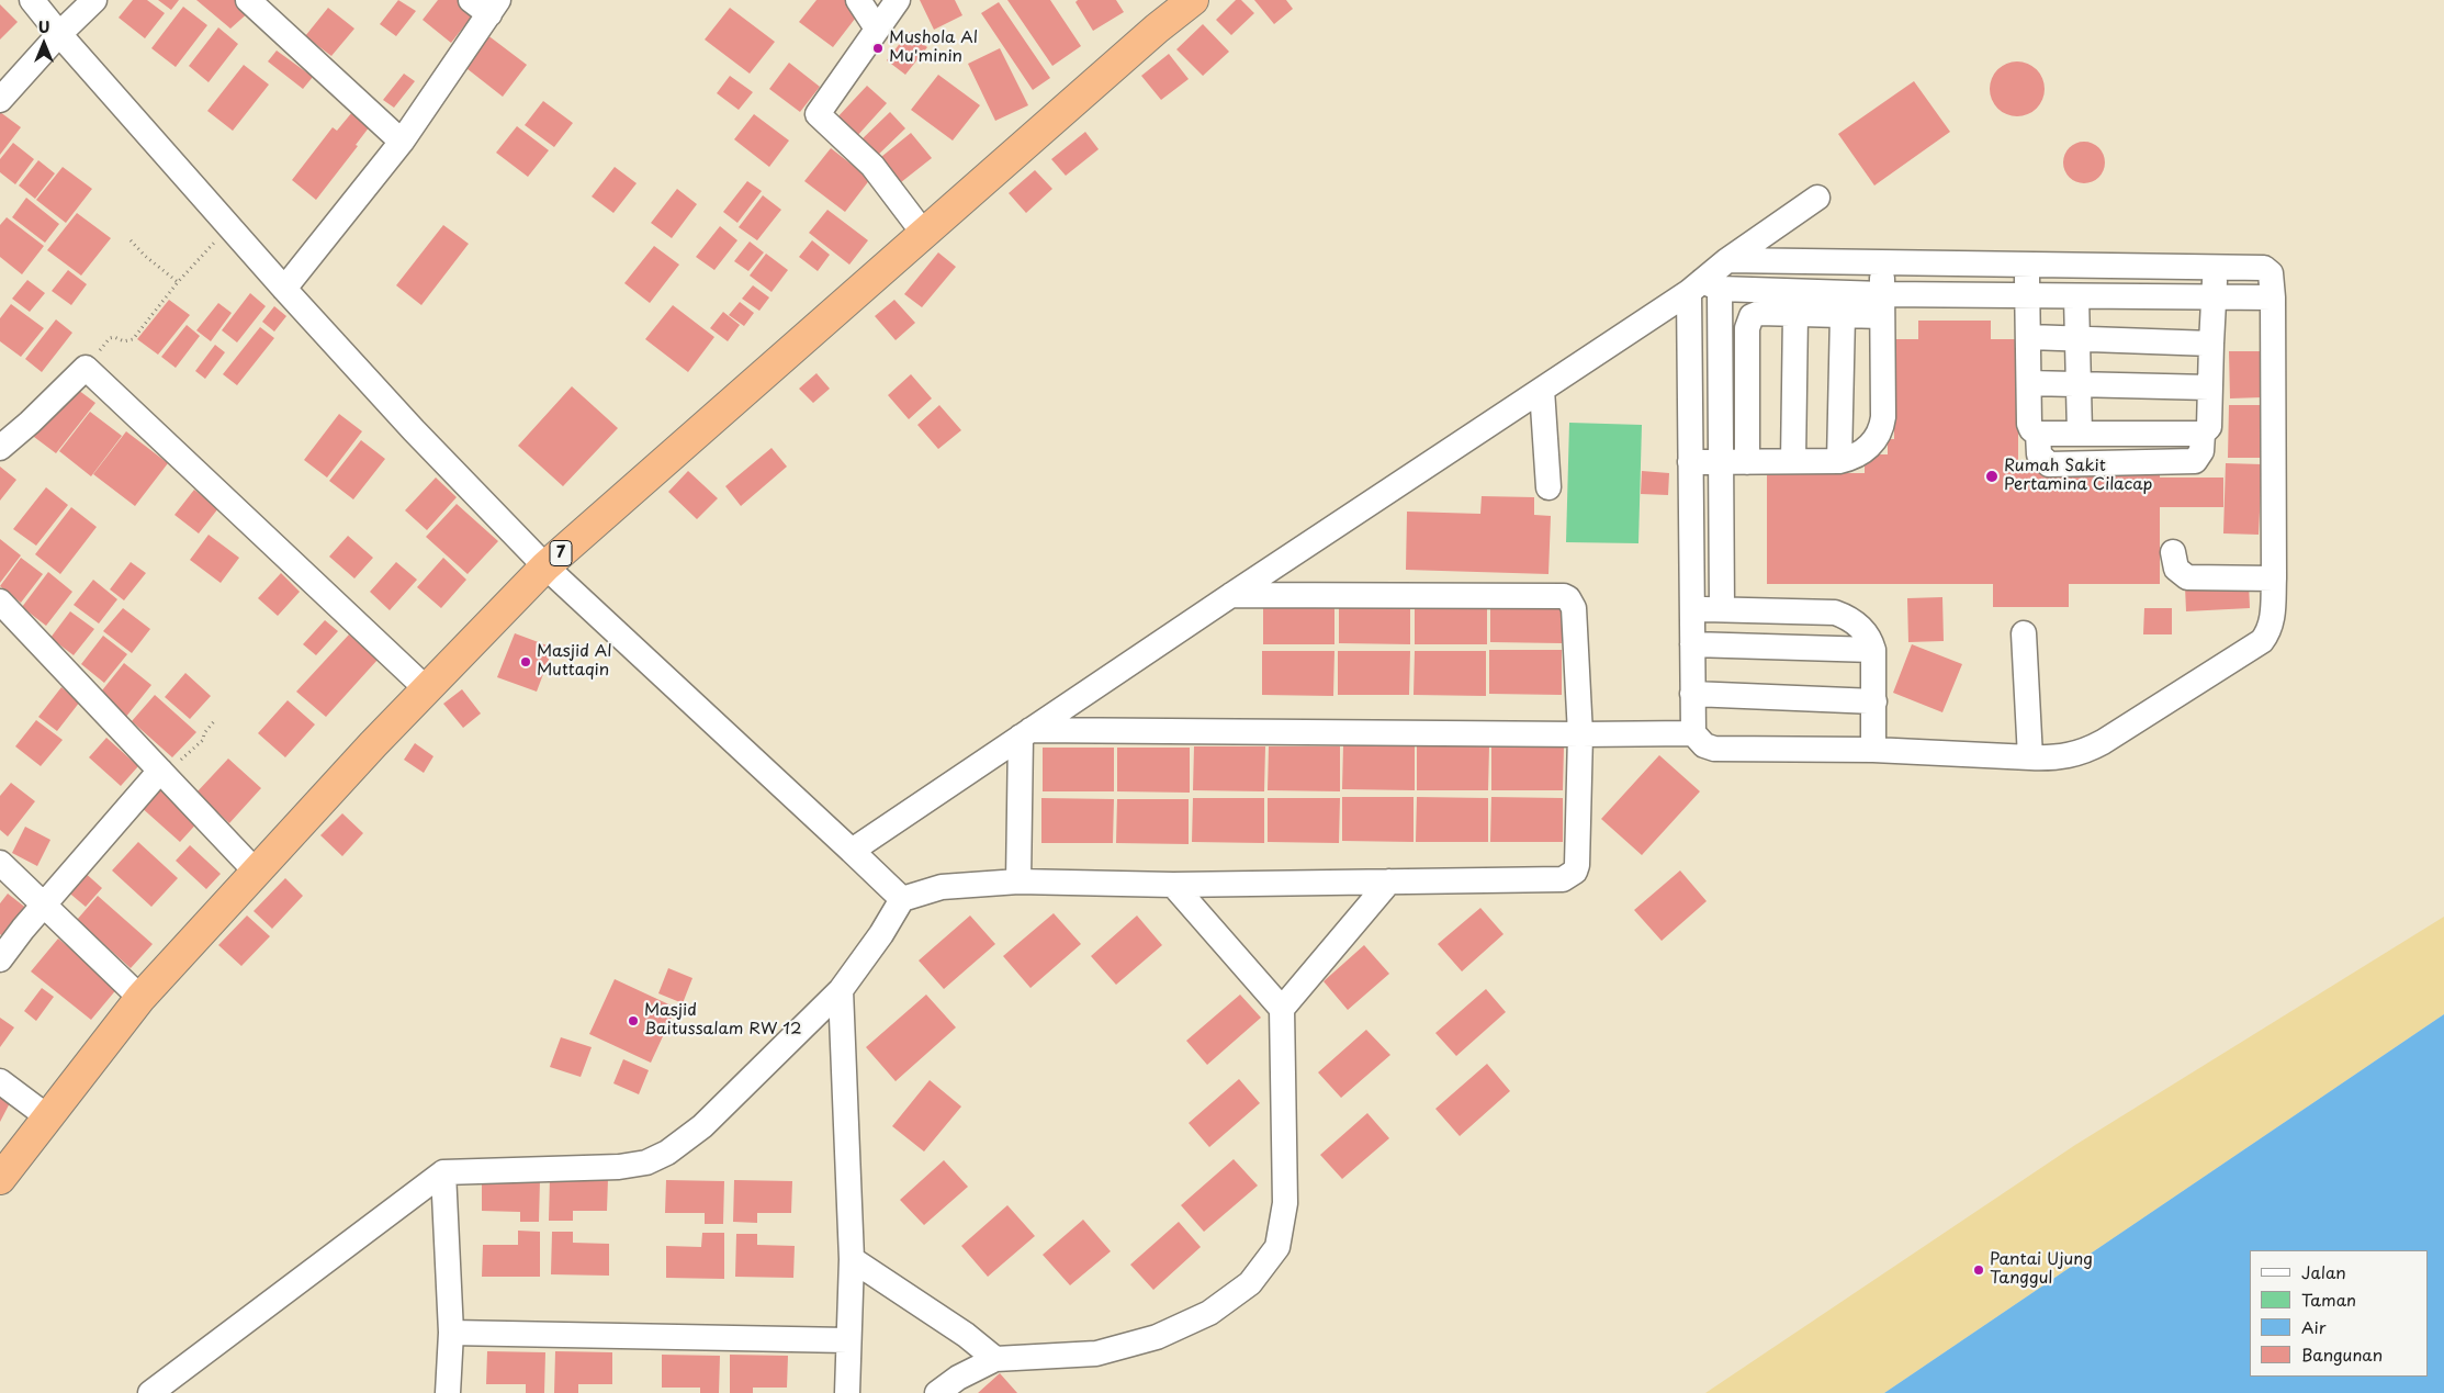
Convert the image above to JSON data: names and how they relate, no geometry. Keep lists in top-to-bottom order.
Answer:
{
  "streets": {
    "highway": ["7"]
  },
  "places": [
    "Mushola Al Mu'minin",
    "Rumah Sakit Pertamina Cilacap",
    "Masjid Al Muttaqin",
    "Masjid Baitussalam RW 12",
    "Pantai Ujung Tanggul"
  ],
  "legend": [
    "Jalan",
    "Taman",
    "Air",
    "Bangunan"
  ],
  "north": "top"
}
